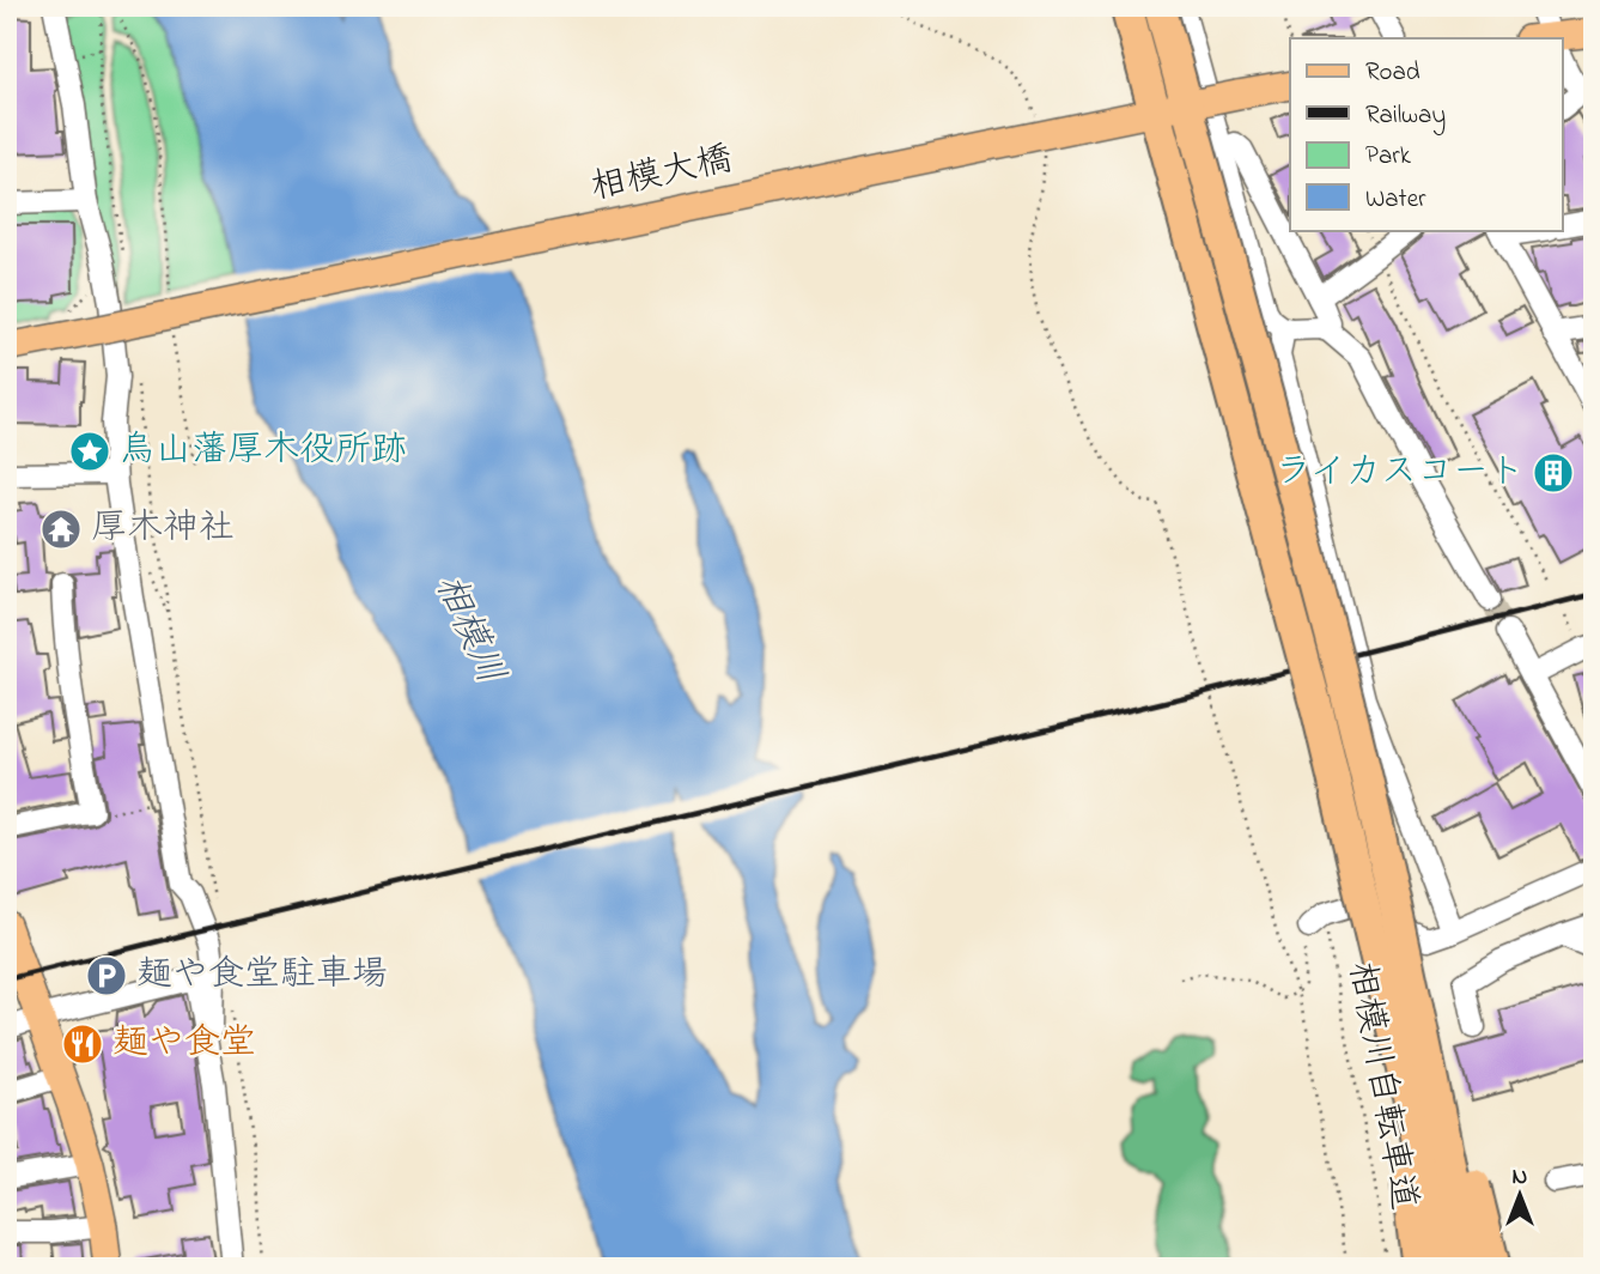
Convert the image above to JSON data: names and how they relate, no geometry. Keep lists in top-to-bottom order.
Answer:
{
  "streets": {
    "main road": ["相模大橋"],
    "path": ["相模川自転車道"]
  },
  "water": ["相模川"],
  "places": {
    "place": ["烏山藩厚木役所跡"],
    "building": ["ライカスコート"],
    "temple": ["厚木神社"],
    "parking": ["麺や食堂駐車場"],
    "restaurant": ["麺や食堂"]
  },
  "legend": [
    "Road",
    "Railway",
    "Park",
    "Water"
  ],
  "north": "top"
}
